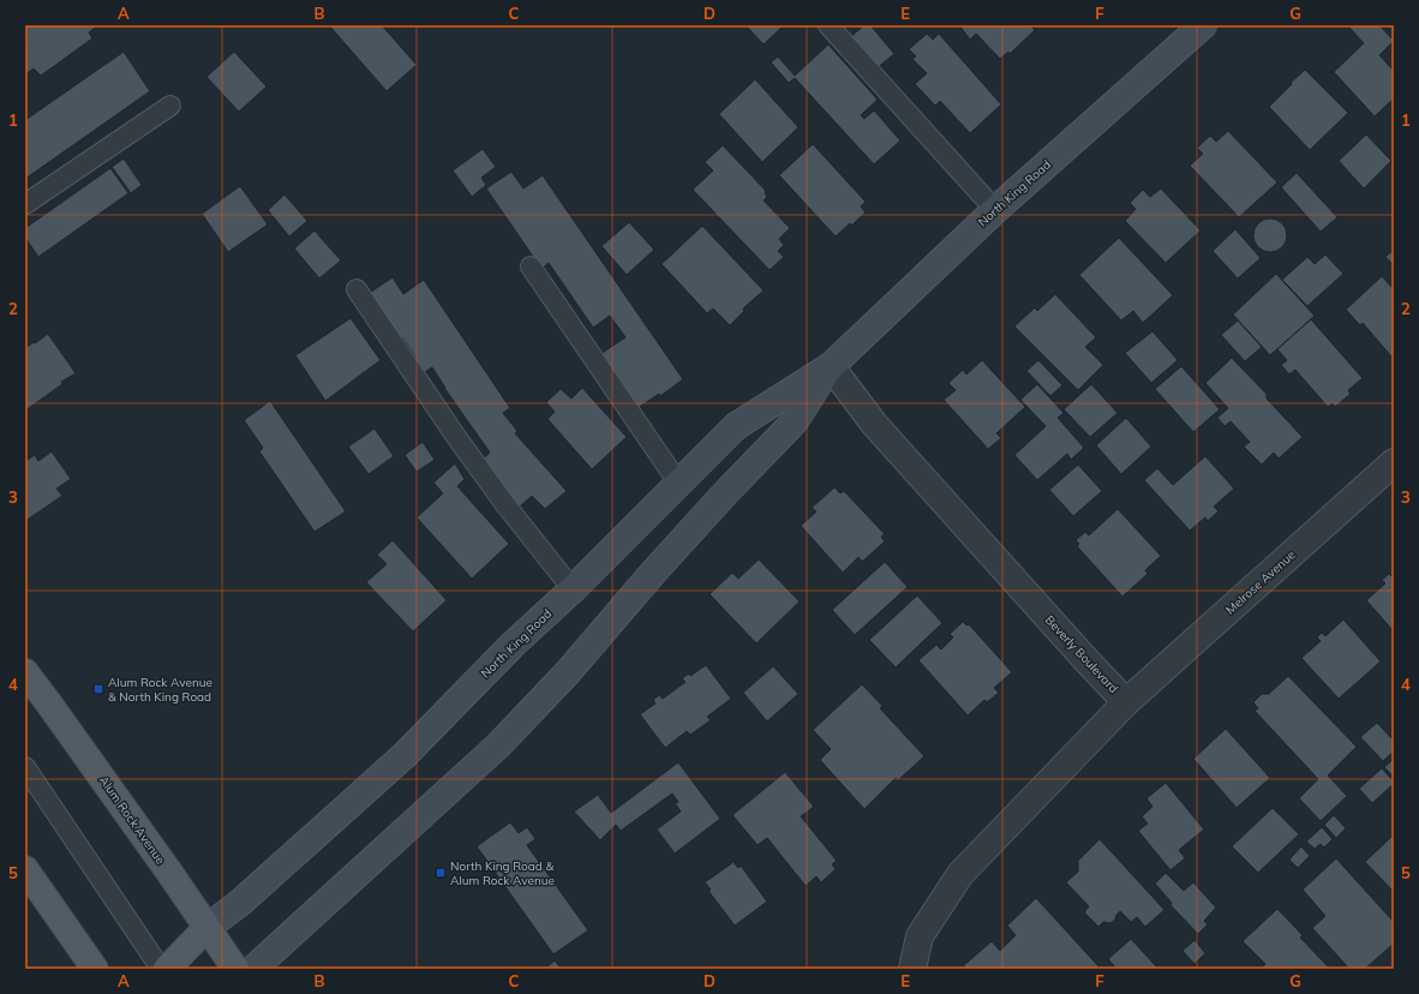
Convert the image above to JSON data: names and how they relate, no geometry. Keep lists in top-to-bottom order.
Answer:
{
  "streets": {
    "main road": ["North King Road", "Alum Rock Avenue"],
    "street": ["Melrose Avenue", "Beverly Boulevard"]
  },
  "crossings": [
    ["North King Road", "Beverly Boulevard"],
    ["North King Road", "Alum Rock Avenue"],
    ["Melrose Avenue", "Beverly Boulevard"]
  ],
  "places": {
    "transit": ["Alum Rock Avenue & North King Road", "North King Road & Alum Rock Avenue"]
  },
  "grid": {
    "columns": [
      "A",
      "B",
      "C",
      "D",
      "E",
      "F",
      "G"
    ],
    "rows": [
      "1",
      "2",
      "3",
      "4",
      "5"
    ]
  }
}
